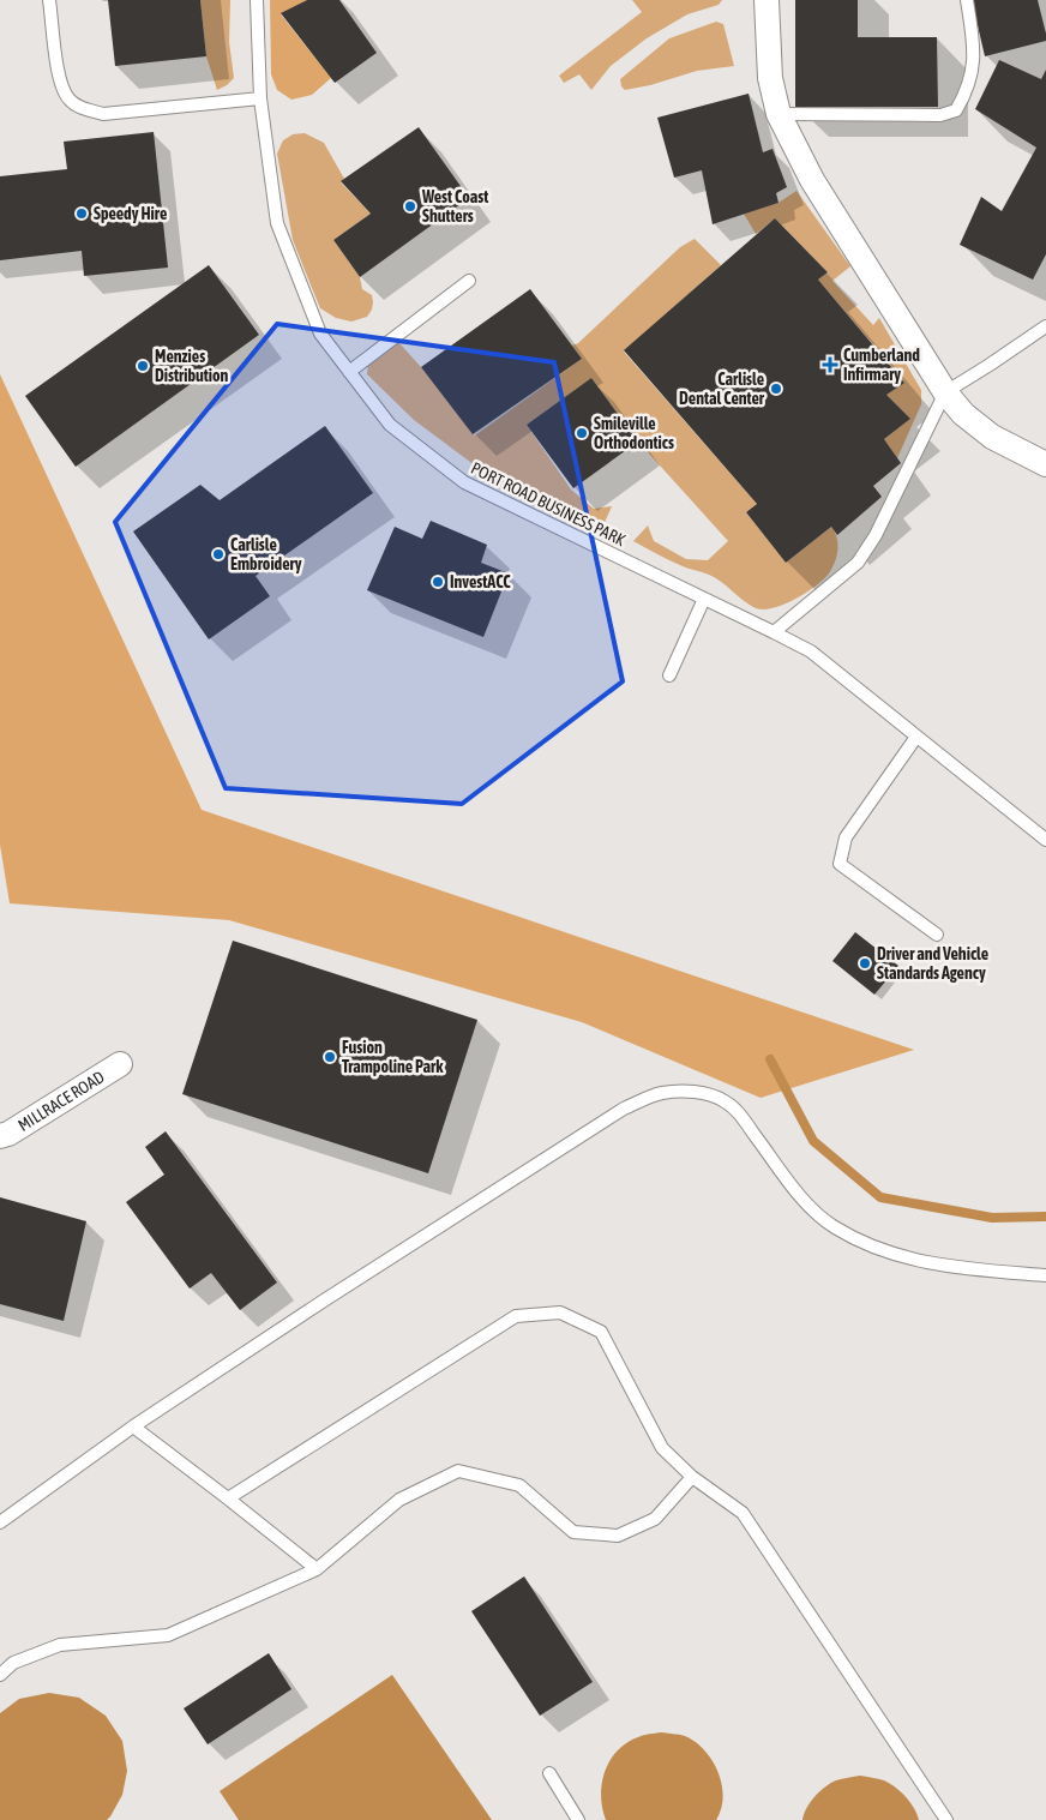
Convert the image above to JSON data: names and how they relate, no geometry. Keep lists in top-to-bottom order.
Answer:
{
  "streets": {
    "street": ["MILLRACE ROAD"],
    "lane": ["PORT ROAD BUSINESS PARK"]
  },
  "places": {
    "other": [
      "West Coast Shutters",
      "Speedy Hire",
      "Menzies Distribution",
      "Carlisle Dental Center",
      "Smileville Orthodontics",
      "Carlisle Embroidery",
      "InvestACC",
      "Driver and Vehicle Standards Agency",
      "Fusion Trampoline Park"
    ],
    "health": ["Cumberland Infirmary"]
  }
}
